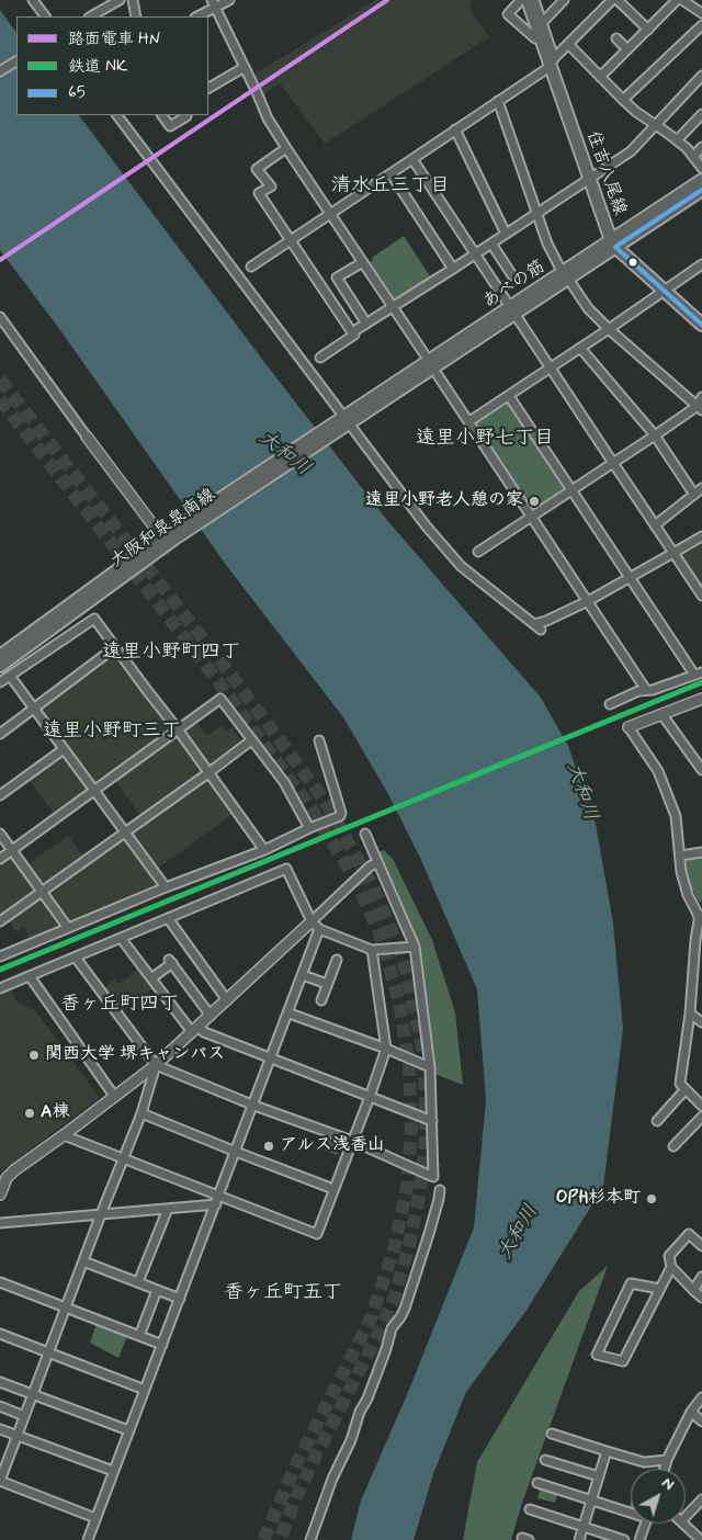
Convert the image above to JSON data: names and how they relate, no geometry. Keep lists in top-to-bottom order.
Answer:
{
  "streets": {
    "main road": ["住吉八尾線", "あべの筋", "大阪和泉泉南線"]
  },
  "crossings": [
    ["住吉八尾線", "あべの筋"],
    ["あべの筋", "大阪和泉泉南線"]
  ],
  "districts": [
    "清水丘三丁目",
    "遠里小野七丁目",
    "遠里小野町四丁",
    "遠里小野町三丁",
    "香ヶ丘町四丁",
    "香ヶ丘町五丁"
  ],
  "water": ["大和川"],
  "places": [
    "遠里小野老人憩の家",
    "関西大学 堺キャンパス",
    "A棟",
    "アルス浅香山",
    "OPH杉本町"
  ],
  "lines": ["tram line HN", "transit line 65", "rail line NK"],
  "legend": ["路面電車 HN", "鉄道 NK", "65"],
  "north": "top right"
}
